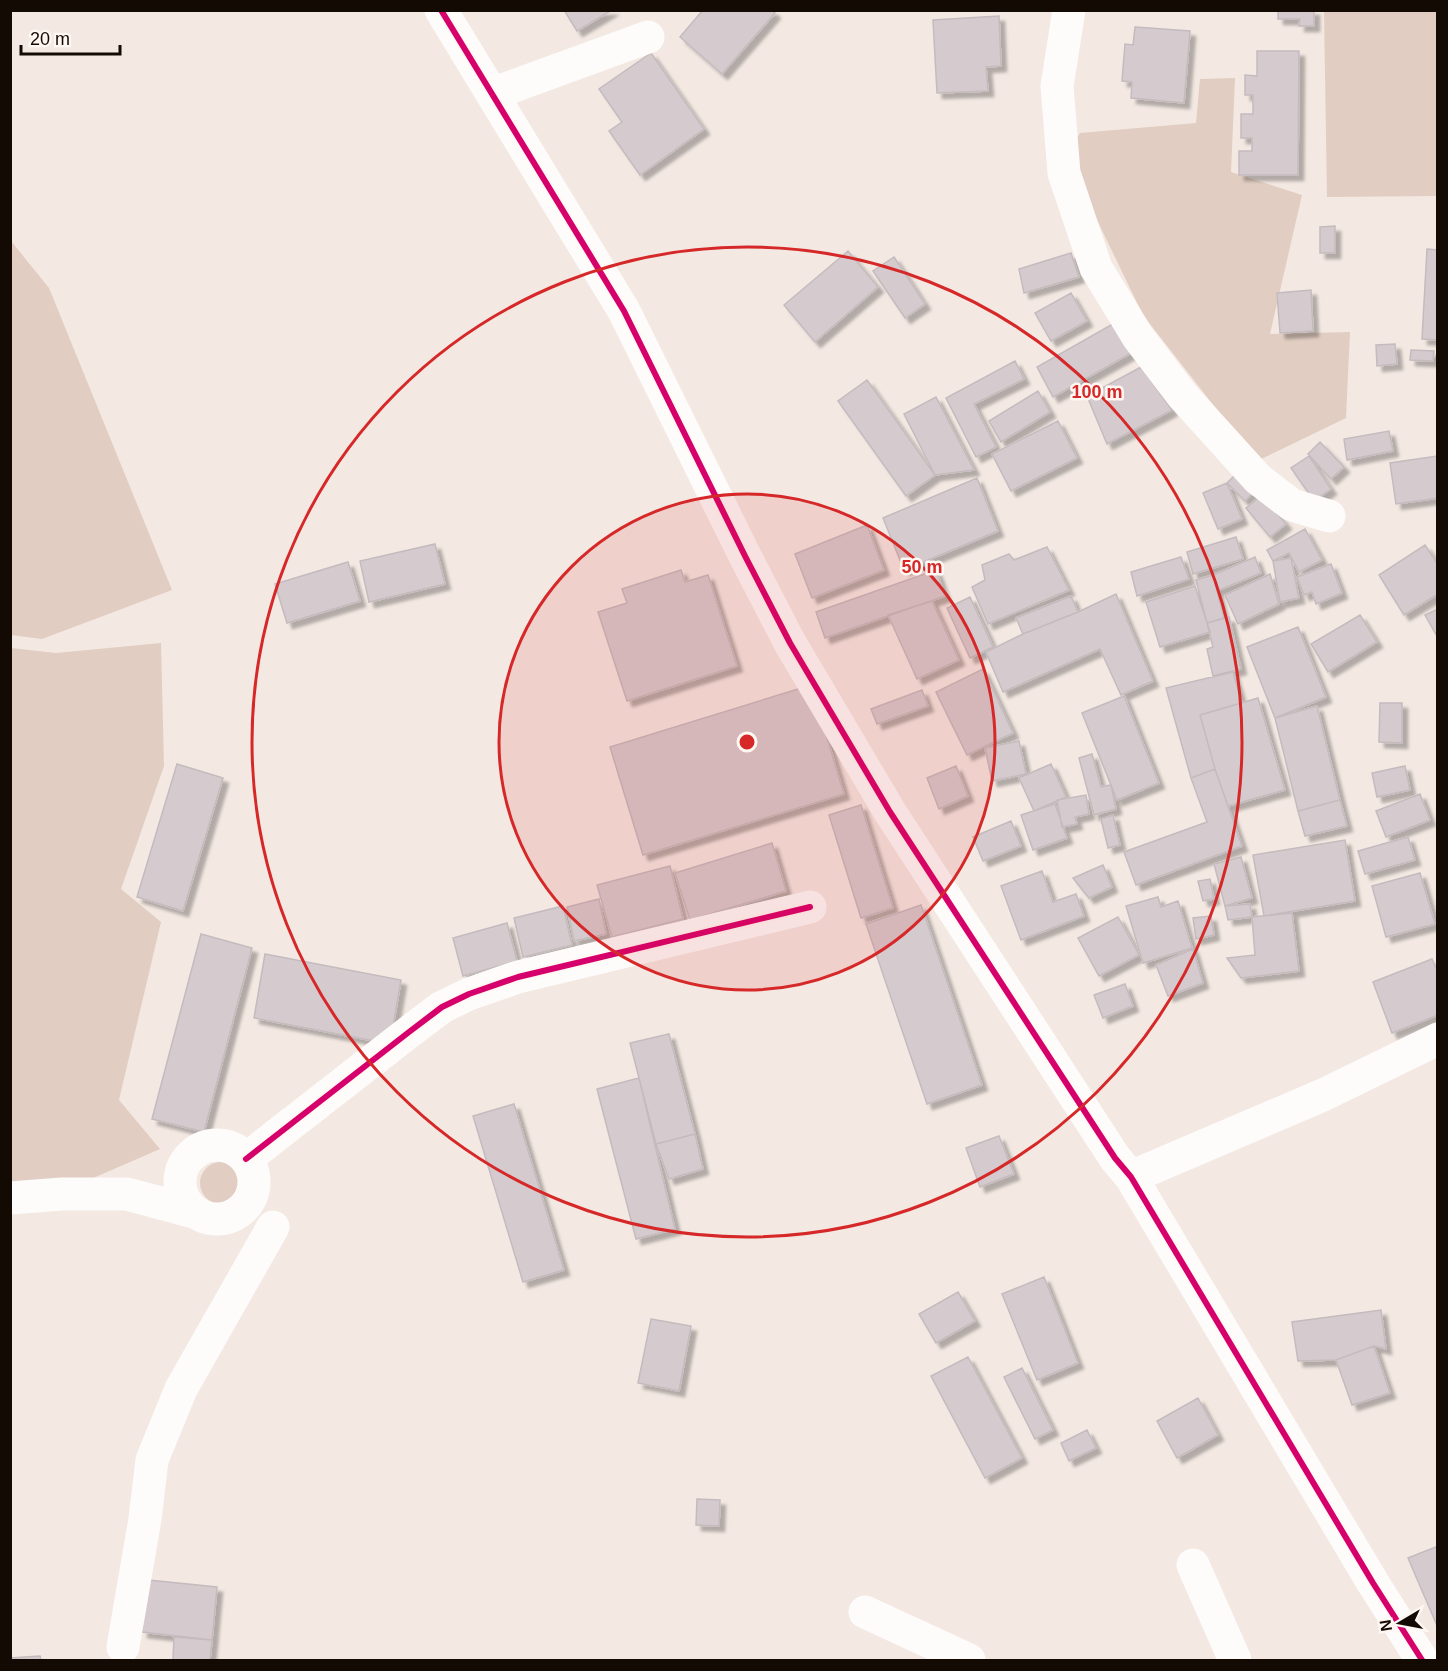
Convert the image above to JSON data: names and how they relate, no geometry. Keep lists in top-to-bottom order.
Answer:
{
  "scale_bar": "20 m",
  "north": "left",
  "rings": ["100 m", "50 m"]
}
